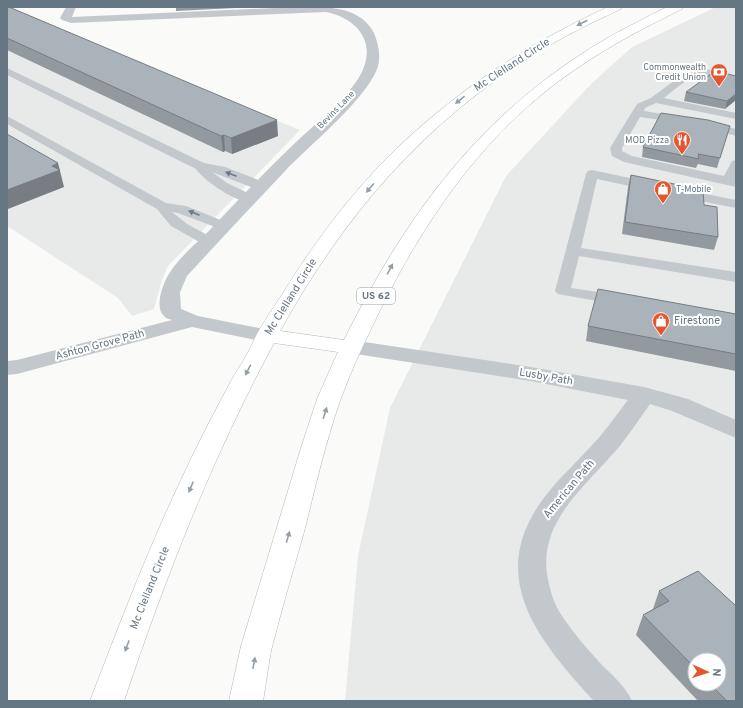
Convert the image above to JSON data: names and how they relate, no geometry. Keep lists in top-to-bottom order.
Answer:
{
  "streets": {
    "highway": ["Mc Clelland Circle", "US 62"],
    "street": [
      "Bevins Lane",
      "Ashton Grove Path",
      "Lusby Path",
      "American Path"
    ]
  },
  "crossings": [
    ["Mc Clelland Circle", "Bevins Lane"],
    ["Bevins Lane", "Ashton Grove Path"],
    ["US 62", "Lusby Path"],
    ["Lusby Path", "American Path"]
  ],
  "places": {
    "bank": ["Commonwealth Credit Union"],
    "restaurant": ["MOD Pizza"],
    "shop": ["T-Mobile", "Firestone"]
  },
  "north": "right"
}
